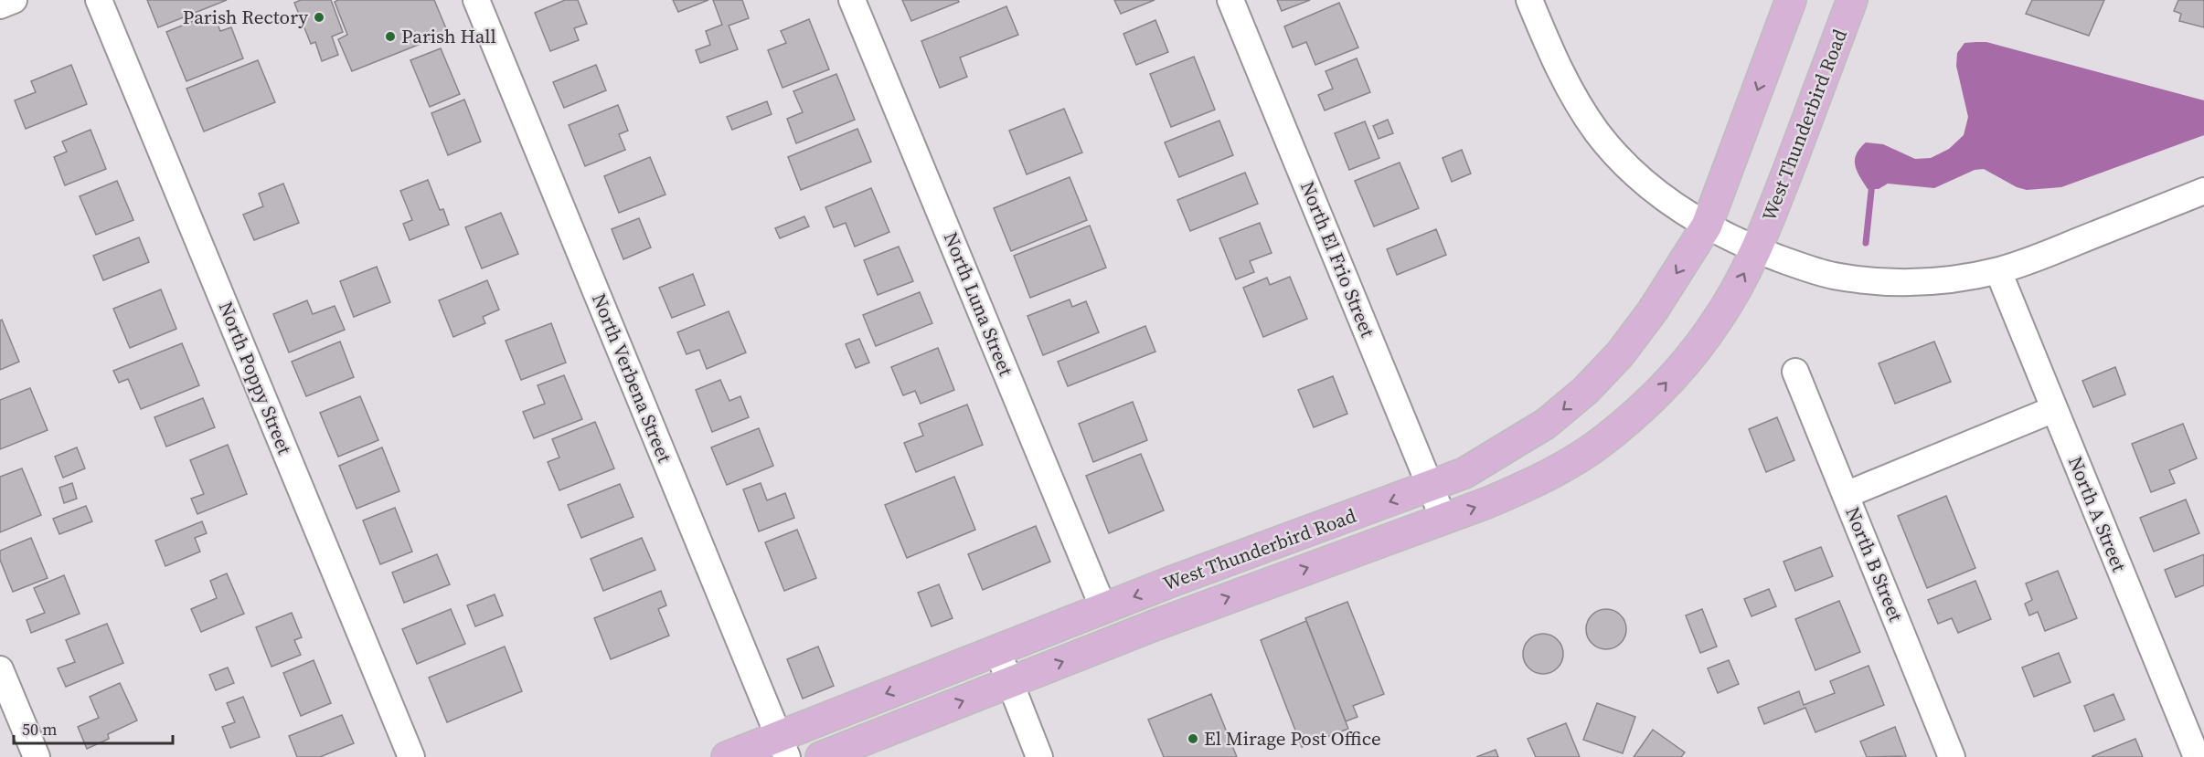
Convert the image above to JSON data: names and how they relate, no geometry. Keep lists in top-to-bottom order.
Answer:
{
  "streets": {
    "main road": ["West Thunderbird Road"],
    "street": [
      "North El Frio Street",
      "North Luna Street",
      "North Poppy Street",
      "North Verbena Street",
      "North A Street",
      "North B Street"
    ]
  },
  "crossings": [
    ["West Thunderbird Road", "North El Frio Street"],
    ["West Thunderbird Road", "North Luna Street"],
    ["West Thunderbird Road", "North Verbena Street"]
  ],
  "places": ["Parish Rectory", "Parish Hall", "El Mirage Post Office"],
  "scale_bar": "50 m"
}
